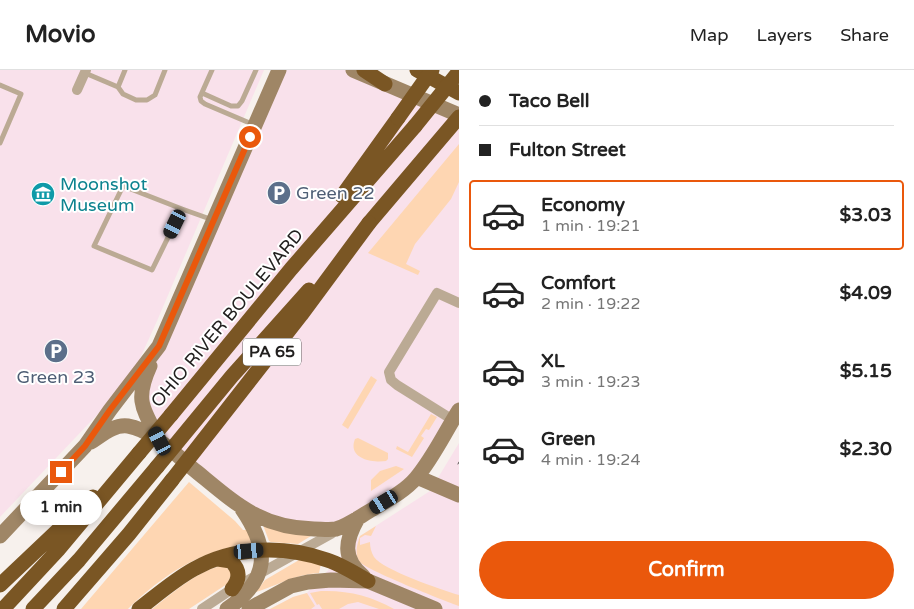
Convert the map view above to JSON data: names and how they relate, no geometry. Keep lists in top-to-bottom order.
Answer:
{
  "streets": {
    "highway": ["OHIO RIVER BOULEVARD", "PA 65"]
  },
  "places": {
    "parking": ["Green 22", "Green 23"],
    "museum": ["Moonshot Museum"]
  },
  "page": {
    "header": "Movio",
    "nav": ["Map", "Layers", "Share"],
    "banner": ["Taco Bell", "Fulton Street"],
    "list": [
      {
        "name": "Economy",
        "note": "1 min · 19:21",
        "value": "$3.03"
      },
      {
        "name": "Comfort",
        "note": "2 min · 19:22",
        "value": "$4.09"
      },
      {
        "name": "XL",
        "note": "3 min · 19:23",
        "value": "$5.15"
      },
      {
        "name": "Green",
        "note": "4 min · 19:24",
        "value": "$2.30"
      }
    ],
    "bubble": "1 min",
    "buttons": "Confirm"
  }
}
